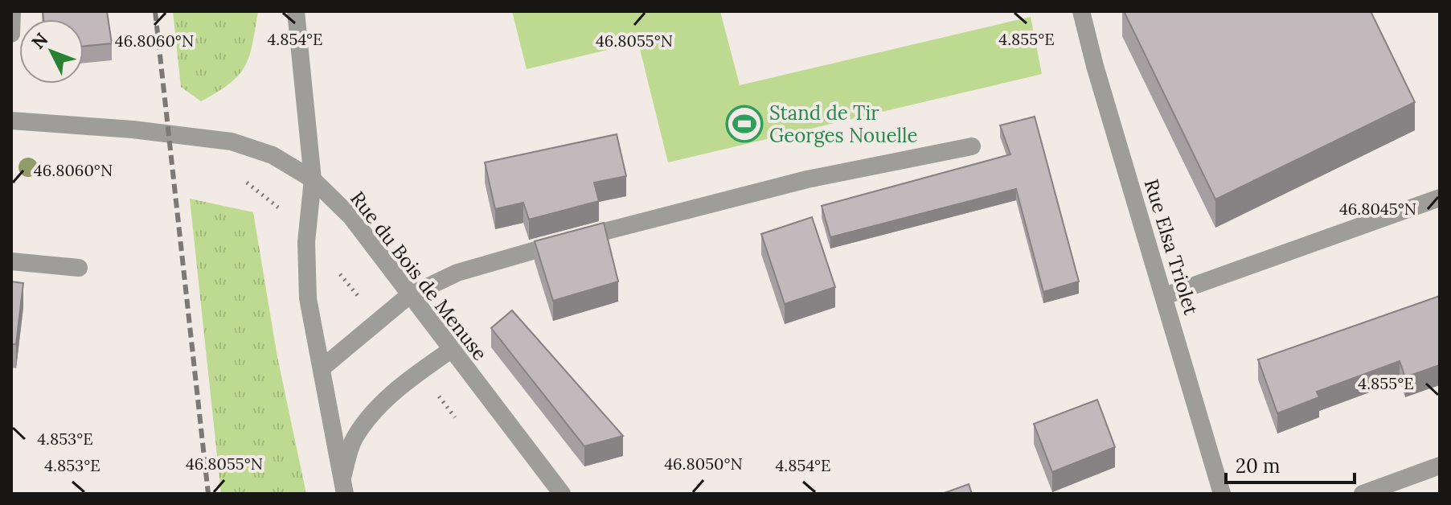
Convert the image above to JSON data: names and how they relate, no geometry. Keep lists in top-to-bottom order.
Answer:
{
  "streets": {
    "street": ["Rue Elsa Triolet", "Rue du Bois de Menuse"]
  },
  "places": {
    "sports": ["Stand de Tir Georges Nouelle"]
  },
  "scale_bar": "20 m",
  "north": "top left",
  "coordinates": [
    "4.854°E",
    "4.855°E",
    "46.8060°N",
    "46.8055°N",
    "46.8045°N",
    "4.853°E",
    "46.8050°N"
  ]
}
